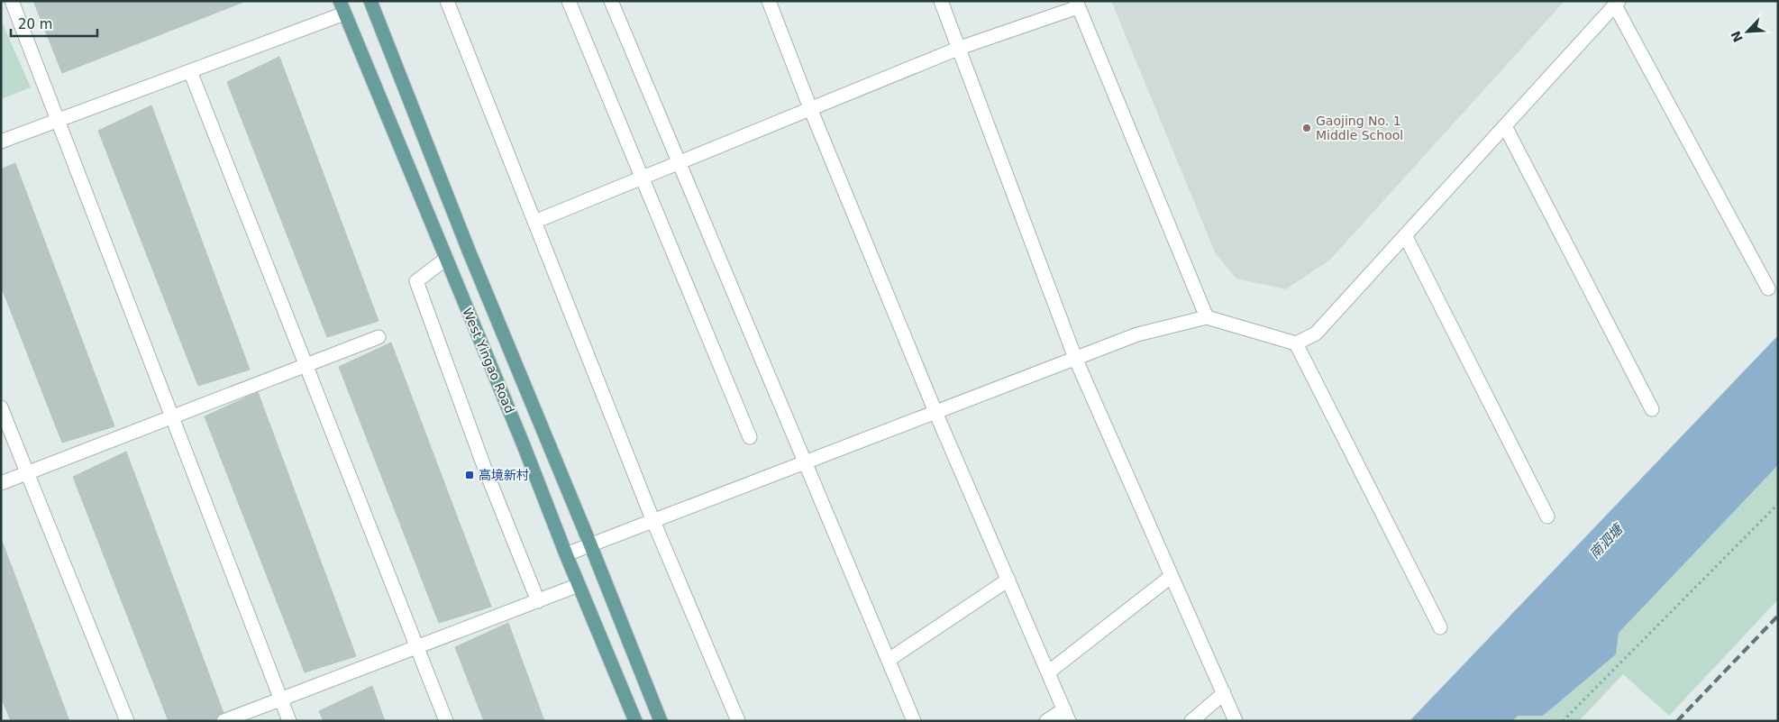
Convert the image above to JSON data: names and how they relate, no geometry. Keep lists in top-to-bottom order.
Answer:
{
  "streets": {
    "main road": ["West Yingao Road"]
  },
  "water": ["南泗塘"],
  "places": {
    "other": ["Gaojing No. 1 Middle School"],
    "transit": ["高境新村"]
  },
  "scale_bar": "20 m",
  "north": "bottom left"
}
